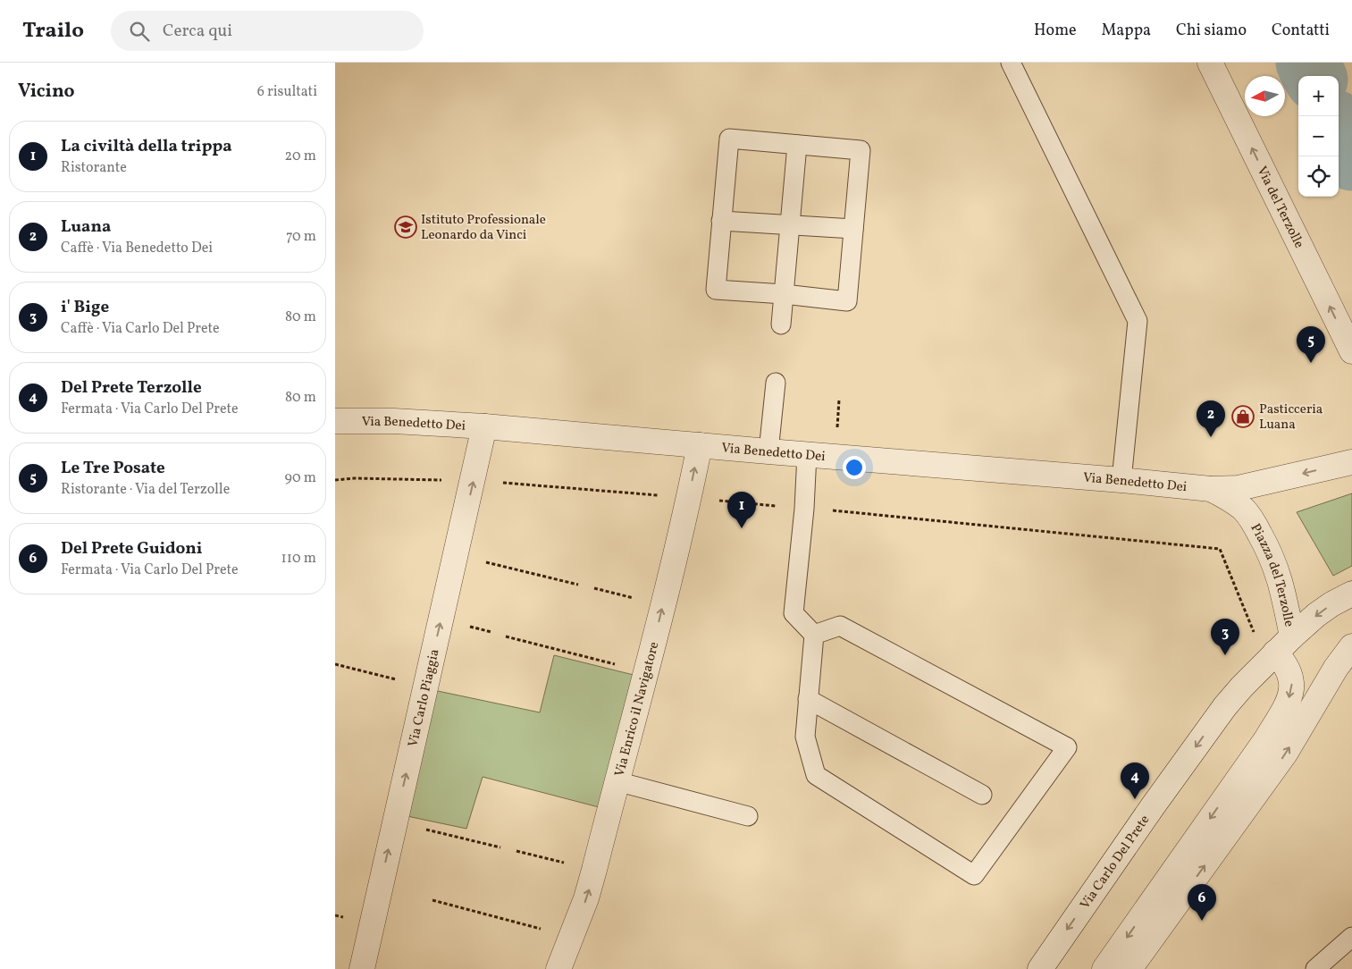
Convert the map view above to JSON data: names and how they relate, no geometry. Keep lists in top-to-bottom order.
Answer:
{
  "streets": {
    "street": [
      "Via del Terzolle",
      "Via Benedetto Dei",
      "Piazza del Terzolle",
      "Via Carlo Piaggia",
      "Via Enrico il Navigatore",
      "Via Carlo Del Prete"
    ]
  },
  "crossings": [
    ["Via Benedetto Dei", "Piazza del Terzolle"],
    ["Via Benedetto Dei", "Via Carlo Piaggia"],
    ["Via Benedetto Dei", "Via Enrico il Navigatore"],
    ["Piazza del Terzolle", "Via Carlo Del Prete"]
  ],
  "one_way": ["Via del Terzolle", "Via Carlo Piaggia", "Via Enrico il Navigatore"],
  "places": {
    "school or university": ["Istituto Professionale Leonardo da Vinci"],
    "shop": ["Pasticceria Luana"]
  },
  "north": "left",
  "page": {
    "header": "Trailo",
    "search": "Cerca qui",
    "nav": [
      "Home",
      "Mappa",
      "Chi siamo",
      "Contatti"
    ],
    "heading": ["Vicino", "6 risultati"],
    "map_buttons": ["+", "−"],
    "list": [
      {
        "mark": "1",
        "name": "La civiltà della trippa",
        "note": "Ristorante",
        "value": "20 m"
      },
      {
        "mark": "2",
        "name": "Luana",
        "note": "Caffè · Via Benedetto Dei",
        "value": "70 m"
      },
      {
        "mark": "3",
        "name": "i' Bige",
        "note": "Caffè · Via Carlo Del Prete",
        "value": "80 m"
      },
      {
        "mark": "4",
        "name": "Del Prete Terzolle",
        "note": "Fermata · Via Carlo Del Prete",
        "value": "80 m"
      },
      {
        "mark": "5",
        "name": "Le Tre Posate",
        "note": "Ristorante · Via del Terzolle",
        "value": "90 m"
      },
      {
        "mark": "6",
        "name": "Del Prete Guidoni",
        "note": "Fermata · Via Carlo Del Prete",
        "value": "110 m"
      }
    ],
    "pins": [
      "5",
      "2",
      "1",
      "3",
      "4",
      "6"
    ]
  }
}
